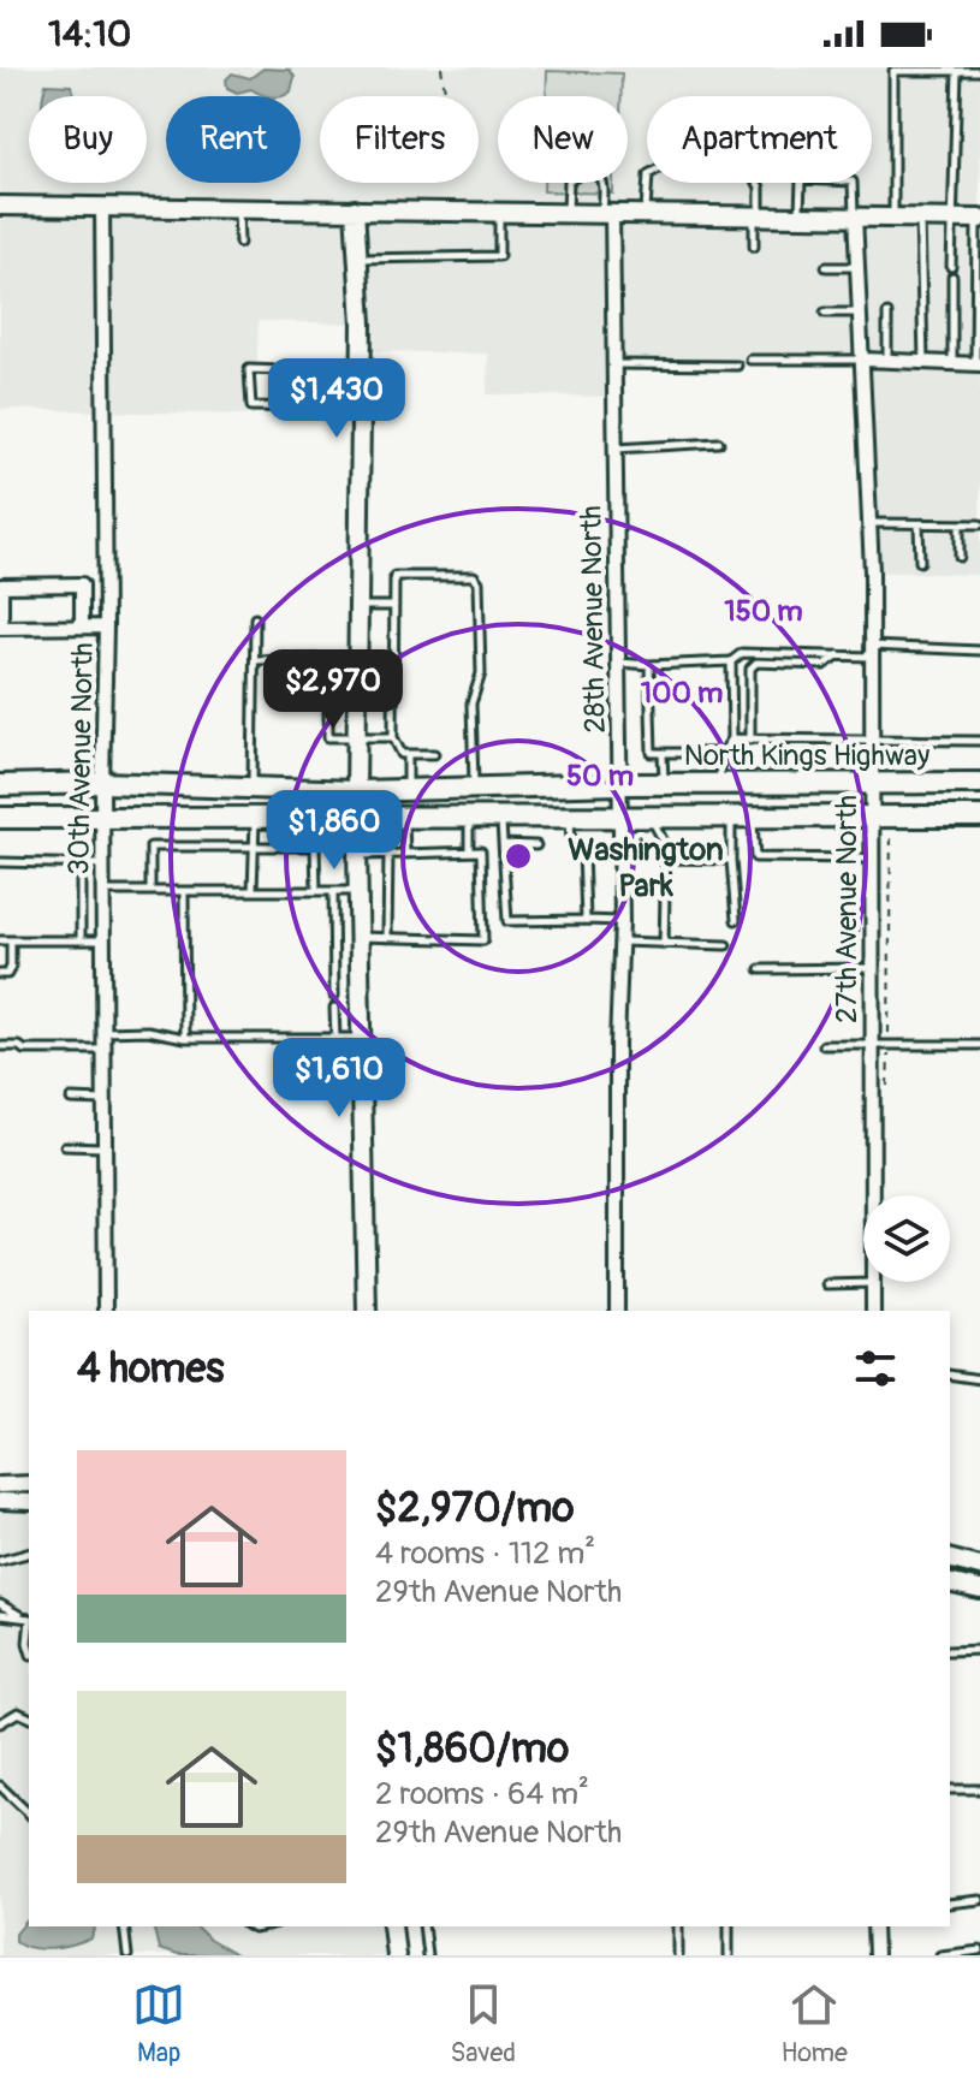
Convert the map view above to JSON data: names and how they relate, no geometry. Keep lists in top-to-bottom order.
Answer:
{
  "streets": {
    "main road": ["North Kings Highway"],
    "street": ["28th Avenue North", "30th Avenue North", "27th Avenue North"]
  },
  "crossings": [
    ["28th Avenue North", "North Kings Highway"],
    ["North Kings Highway", "30th Avenue North"],
    ["North Kings Highway", "27th Avenue North"]
  ],
  "districts": ["Washington Park"],
  "page": {
    "status": "14:10",
    "chip": [
      "Buy",
      "Rent",
      "Filters",
      "New",
      "Apartment"
    ],
    "price": [
      "$1,430",
      "$2,970",
      "$1,860",
      "$1,610"
    ],
    "heading": "4 homes",
    "list": [
      {
        "name": "$2,970/mo",
        "note": "4 rooms · 112 m² · 29th Avenue North"
      },
      {
        "name": "$1,860/mo",
        "note": "2 rooms · 64 m² · 29th Avenue North"
      }
    ],
    "tabs": ["Map", "Saved", "Home"]
  },
  "rings": ["150 m", "100 m", "50 m"]
}
